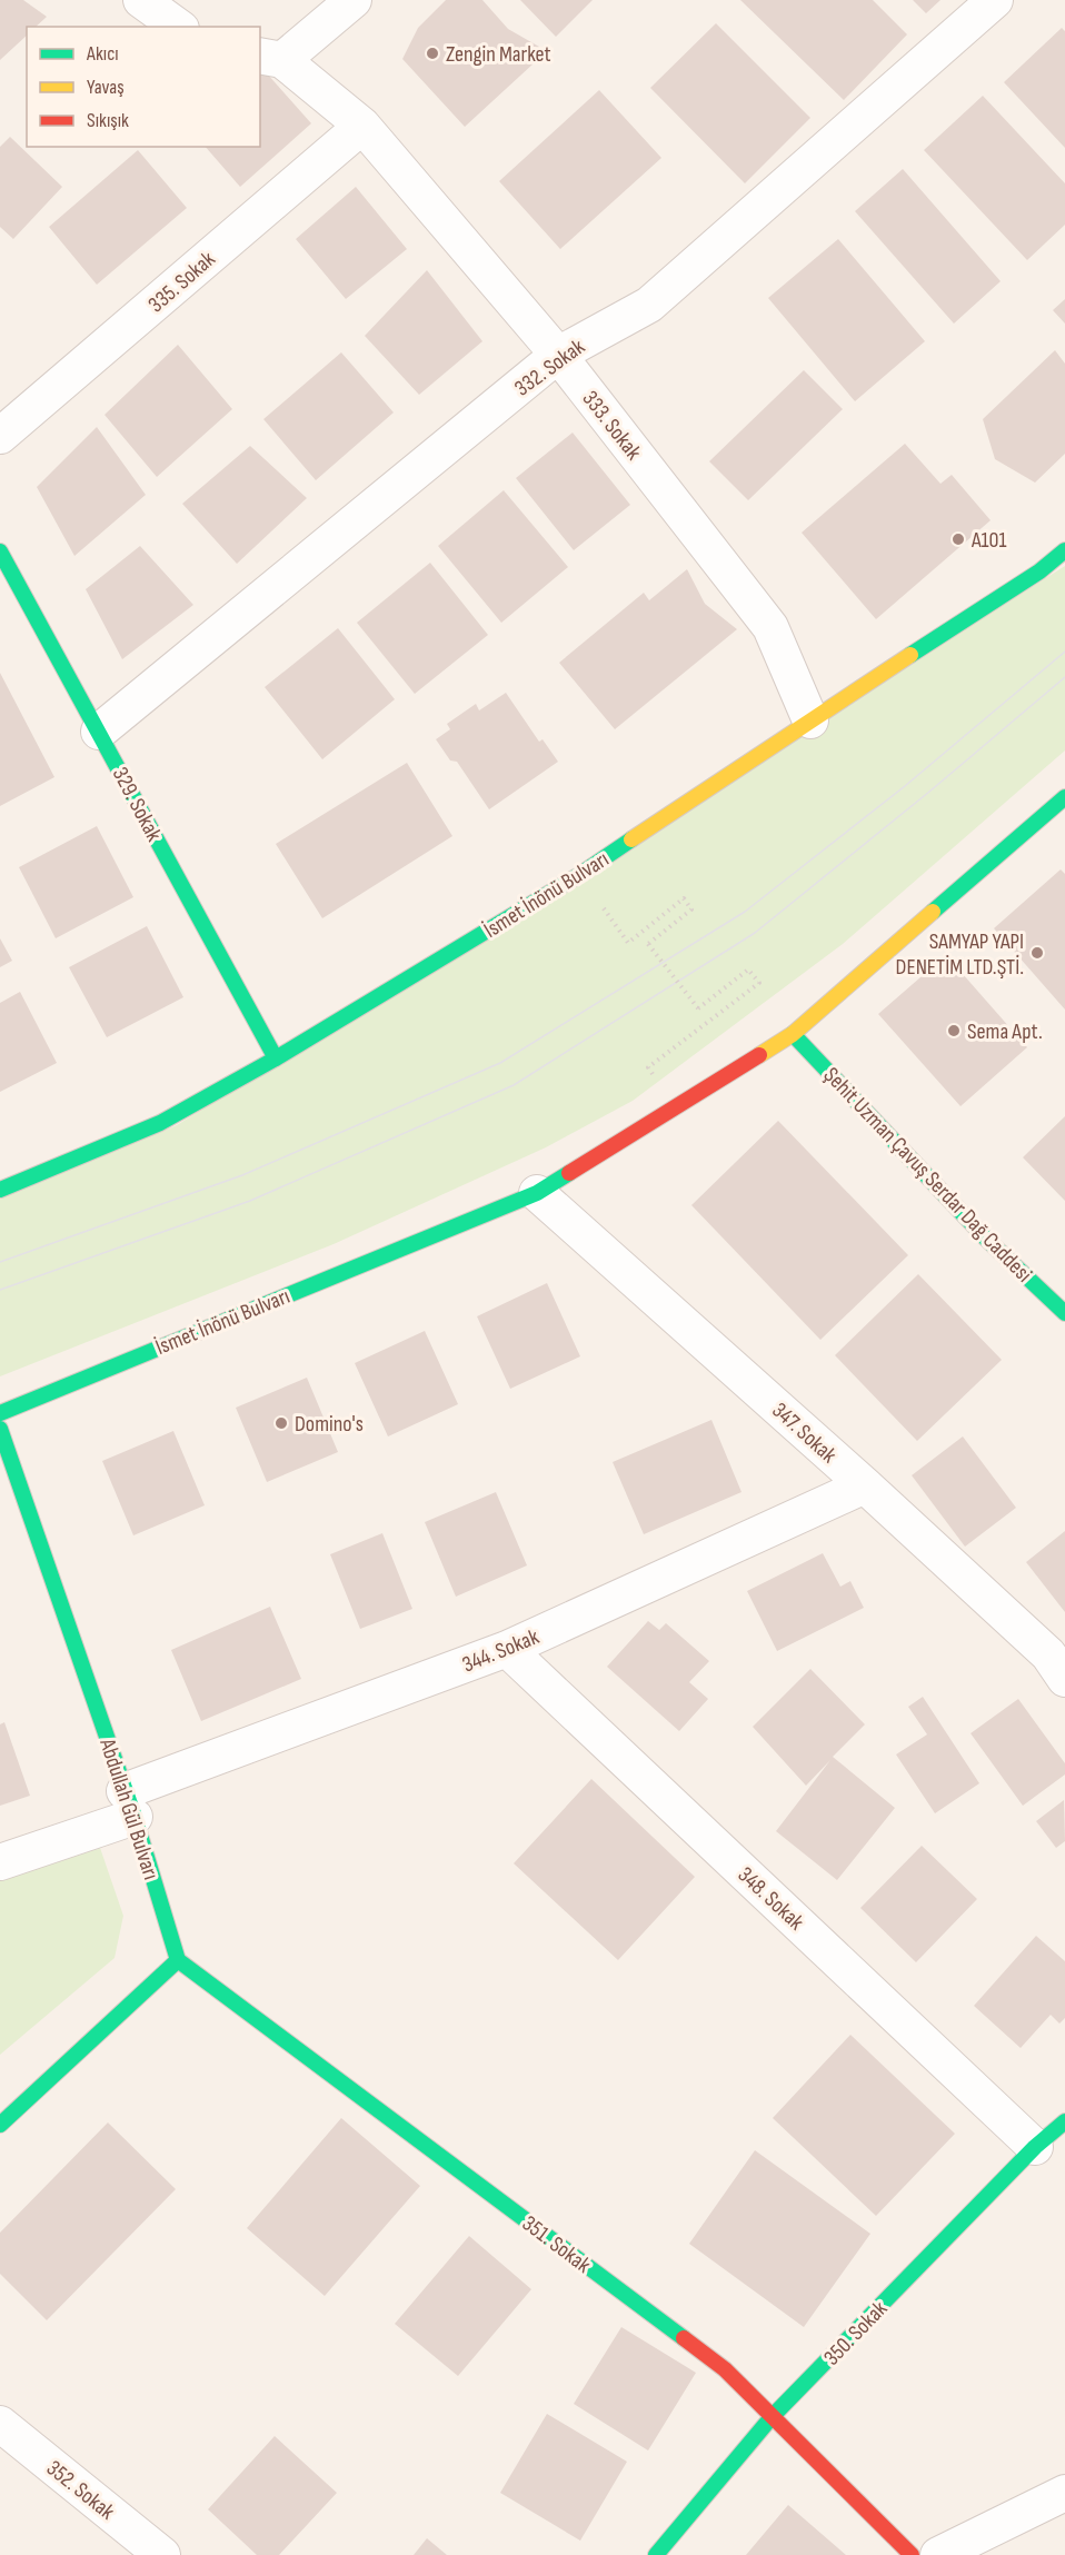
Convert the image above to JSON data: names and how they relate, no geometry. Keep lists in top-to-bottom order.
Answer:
{
  "streets": {
    "main road": [
      "329. Sokak",
      "İsmet İnönü Bulvarı",
      "Şehit Uzman Çavuş Serdar Dağ Caddesi",
      "Abdullah Gül Bulvarı",
      "351. Sokak",
      "350. Sokak"
    ],
    "street": [
      "335. Sokak",
      "332. Sokak",
      "333. Sokak",
      "347. Sokak",
      "344. Sokak",
      "348. Sokak",
      "352. Sokak"
    ]
  },
  "crossings": [
    ["335. Sokak", "333. Sokak"],
    ["332. Sokak", "333. Sokak"],
    ["332. Sokak", "329. Sokak"],
    ["333. Sokak", "İsmet İnönü Bulvarı"],
    ["329. Sokak", "İsmet İnönü Bulvarı"],
    ["İsmet İnönü Bulvarı", "Şehit Uzman Çavuş Serdar Dağ Caddesi"],
    ["İsmet İnönü Bulvarı", "347. Sokak"],
    ["347. Sokak", "344. Sokak"],
    ["344. Sokak", "Abdullah Gül Bulvarı"],
    ["344. Sokak", "348. Sokak"],
    ["Abdullah Gül Bulvarı", "351. Sokak"],
    ["348. Sokak", "350. Sokak"],
    ["351. Sokak", "350. Sokak"]
  ],
  "places": [
    "Zengin Market",
    "A101",
    "SAMYAP YAPI DENETİM LTD.ŞTİ.",
    "Sema Apt.",
    "Domino's"
  ],
  "legend": ["Akıcı", "Yavaş", "Sıkışık"]
}
